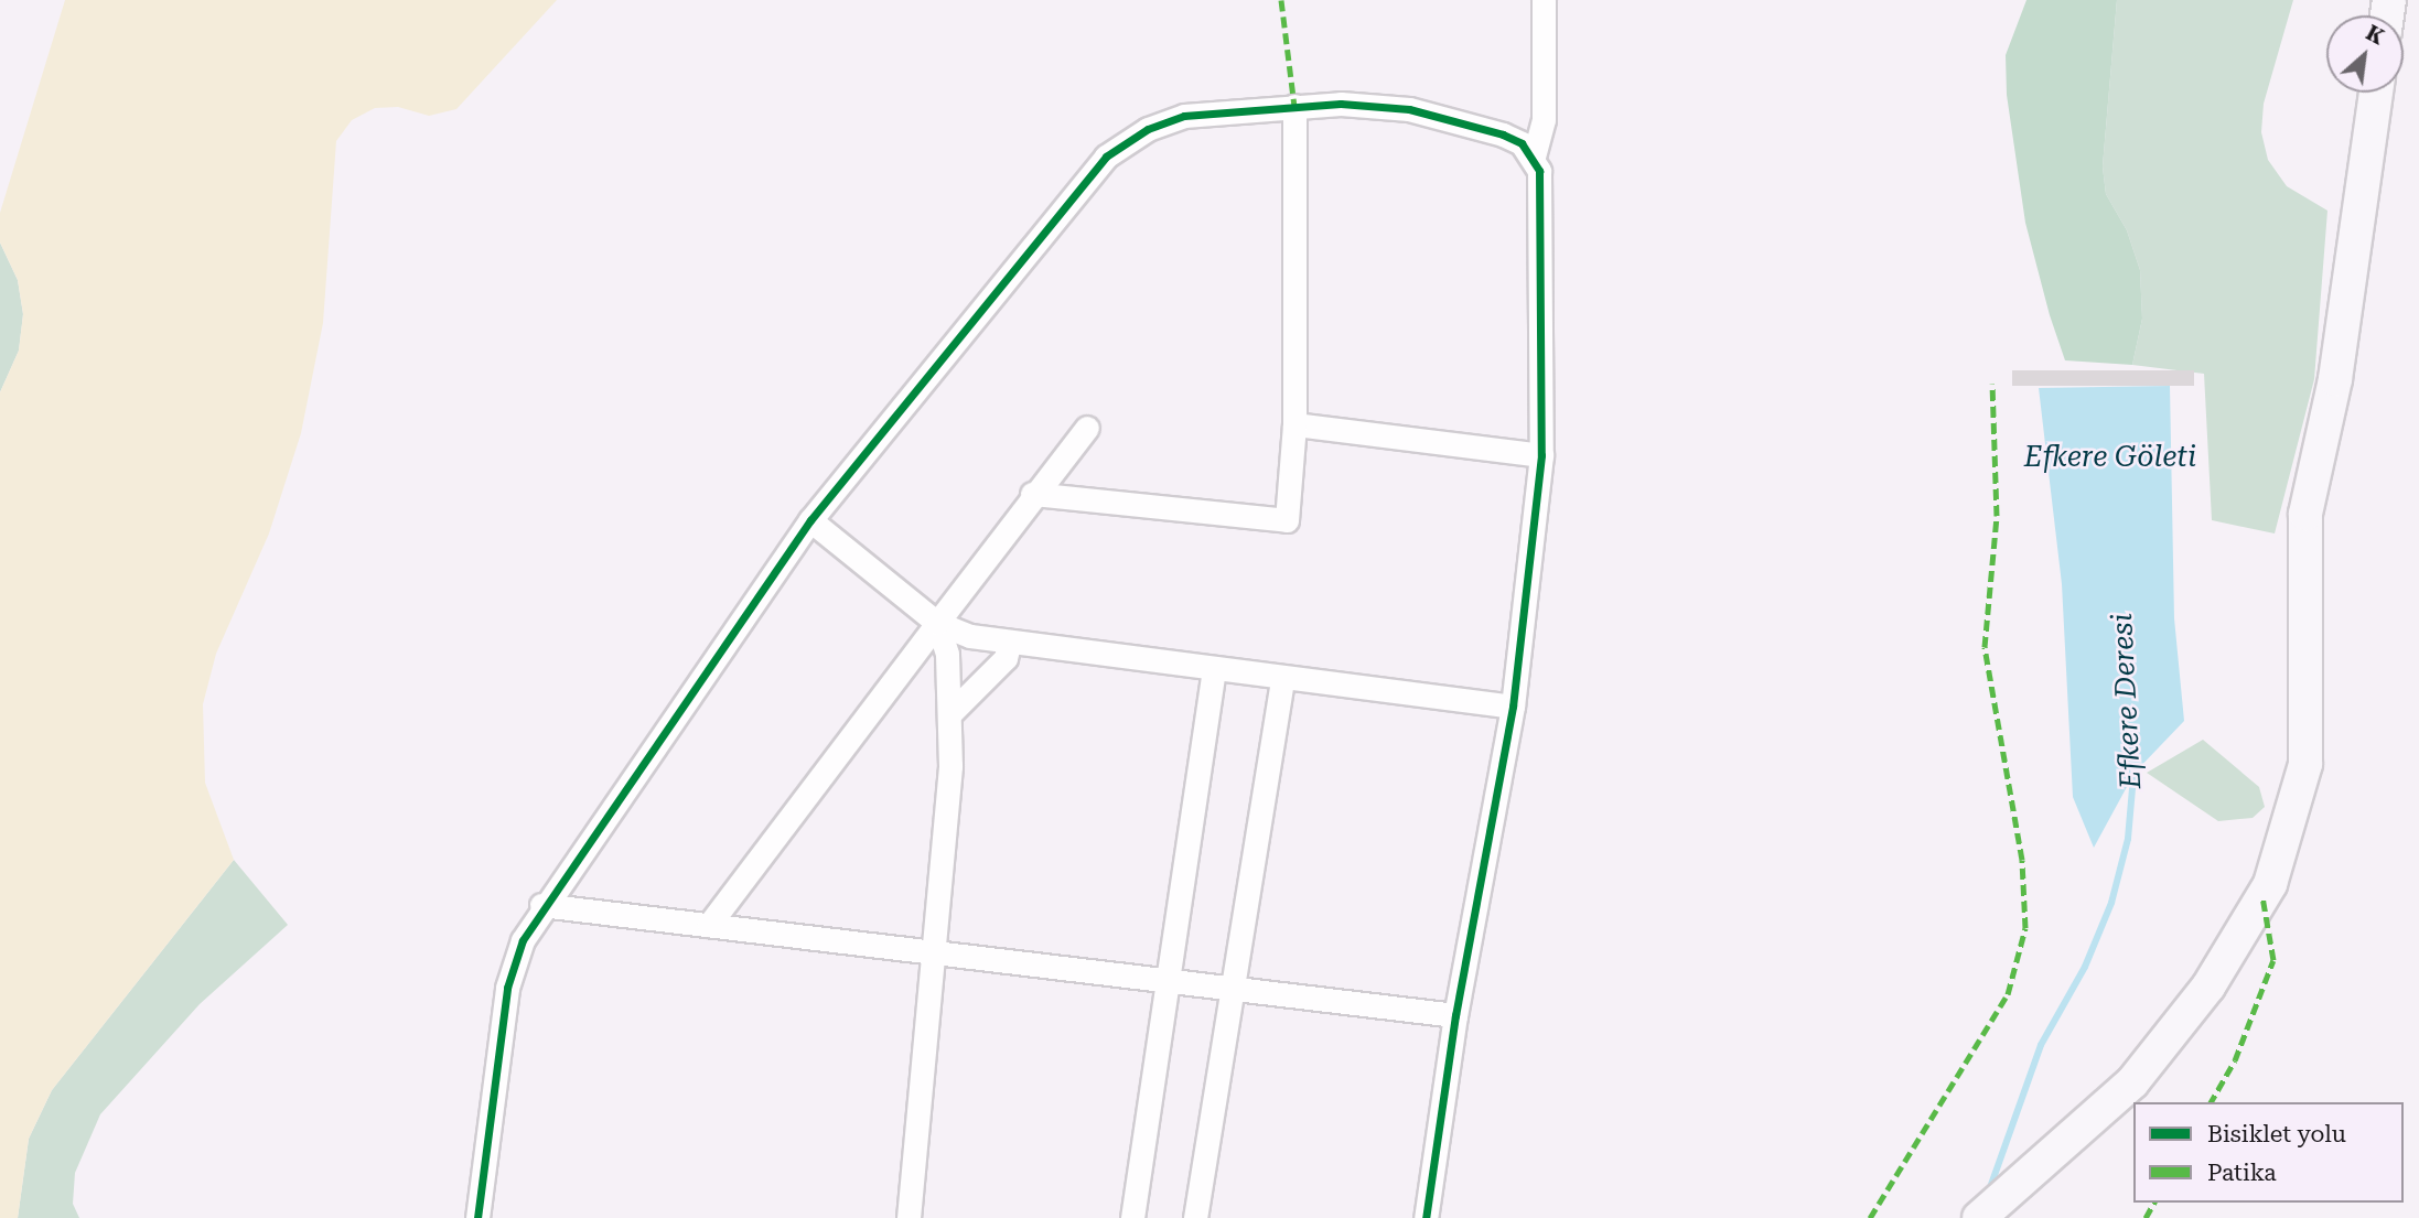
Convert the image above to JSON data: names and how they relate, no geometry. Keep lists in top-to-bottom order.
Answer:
{
  "water": ["Efkere Göleti", "Efkere Deresi"],
  "legend": ["Bisiklet yolu", "Patika"],
  "north": "top right"
}
